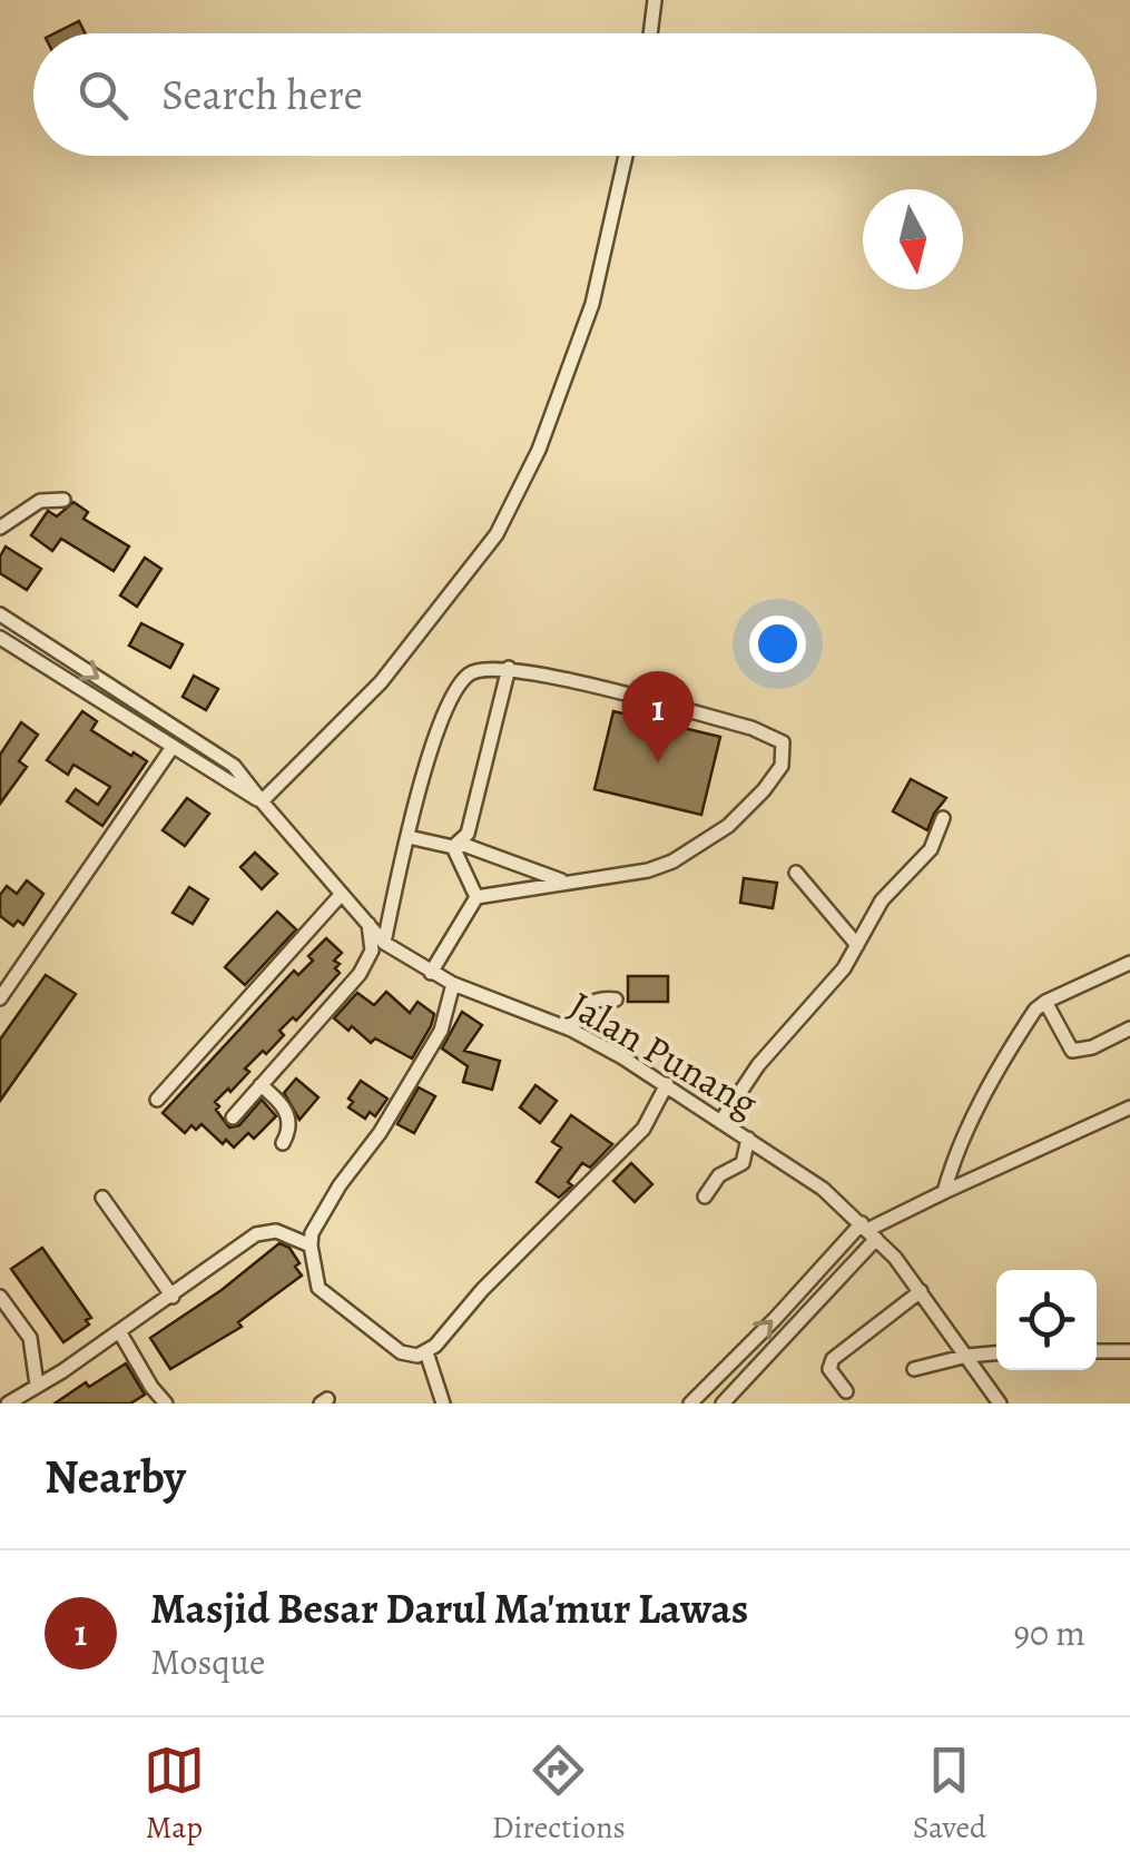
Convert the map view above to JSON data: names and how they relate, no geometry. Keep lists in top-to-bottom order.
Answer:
{
  "streets": {
    "street": ["Jalan Punang"]
  },
  "north": "bottom",
  "page": {
    "search": "Search here",
    "pins": "1",
    "heading": "Nearby",
    "list": [
      {
        "mark": "1",
        "name": "Masjid Besar Darul Ma'mur Lawas",
        "note": "Mosque",
        "value": "90 m"
      }
    ],
    "nav": ["Map", "Directions", "Saved"]
  }
}
